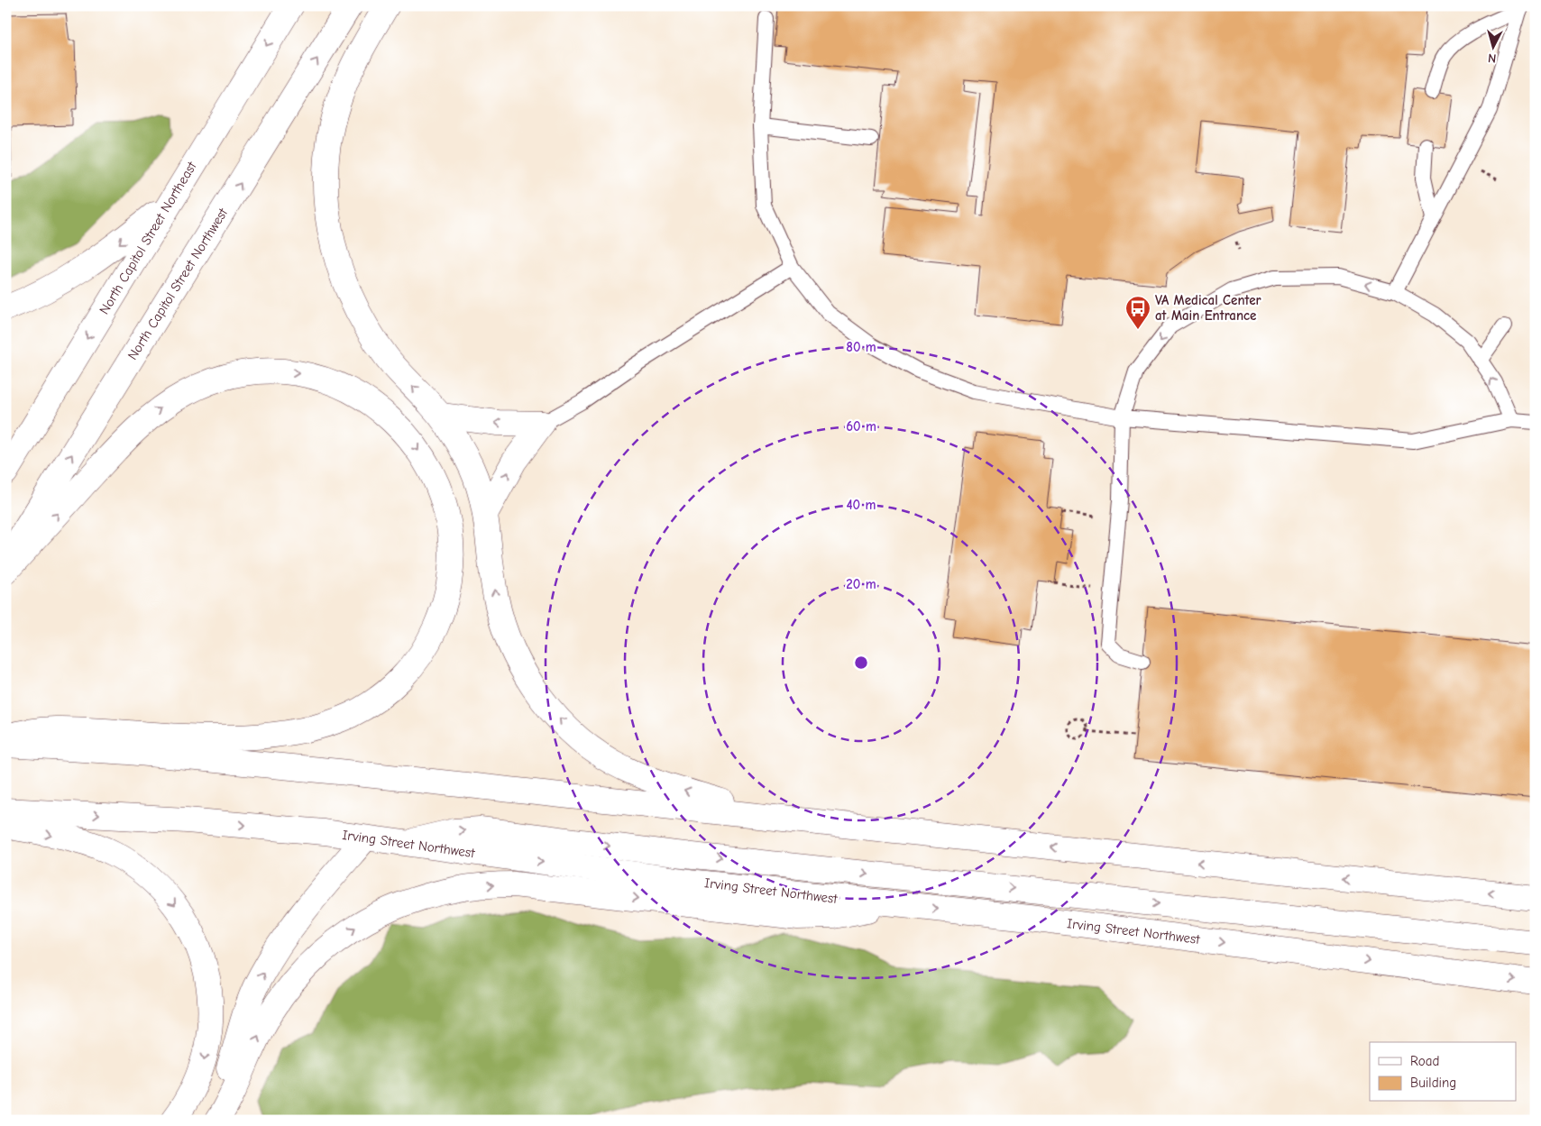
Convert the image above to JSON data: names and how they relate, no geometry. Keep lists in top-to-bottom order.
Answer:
{
  "streets": {
    "main road": ["North Capitol Street Northeast", "North Capitol Street Northwest", "Irving Street Northwest"]
  },
  "one_way": ["North Capitol Street Northeast", "North Capitol Street Northwest"],
  "places": {
    "bus stop": ["VA Medical Center at Main Entrance"]
  },
  "legend": ["Road", "Building"],
  "north": "bottom",
  "rings": [
    "80 m",
    "60 m",
    "40 m",
    "20 m"
  ]
}
